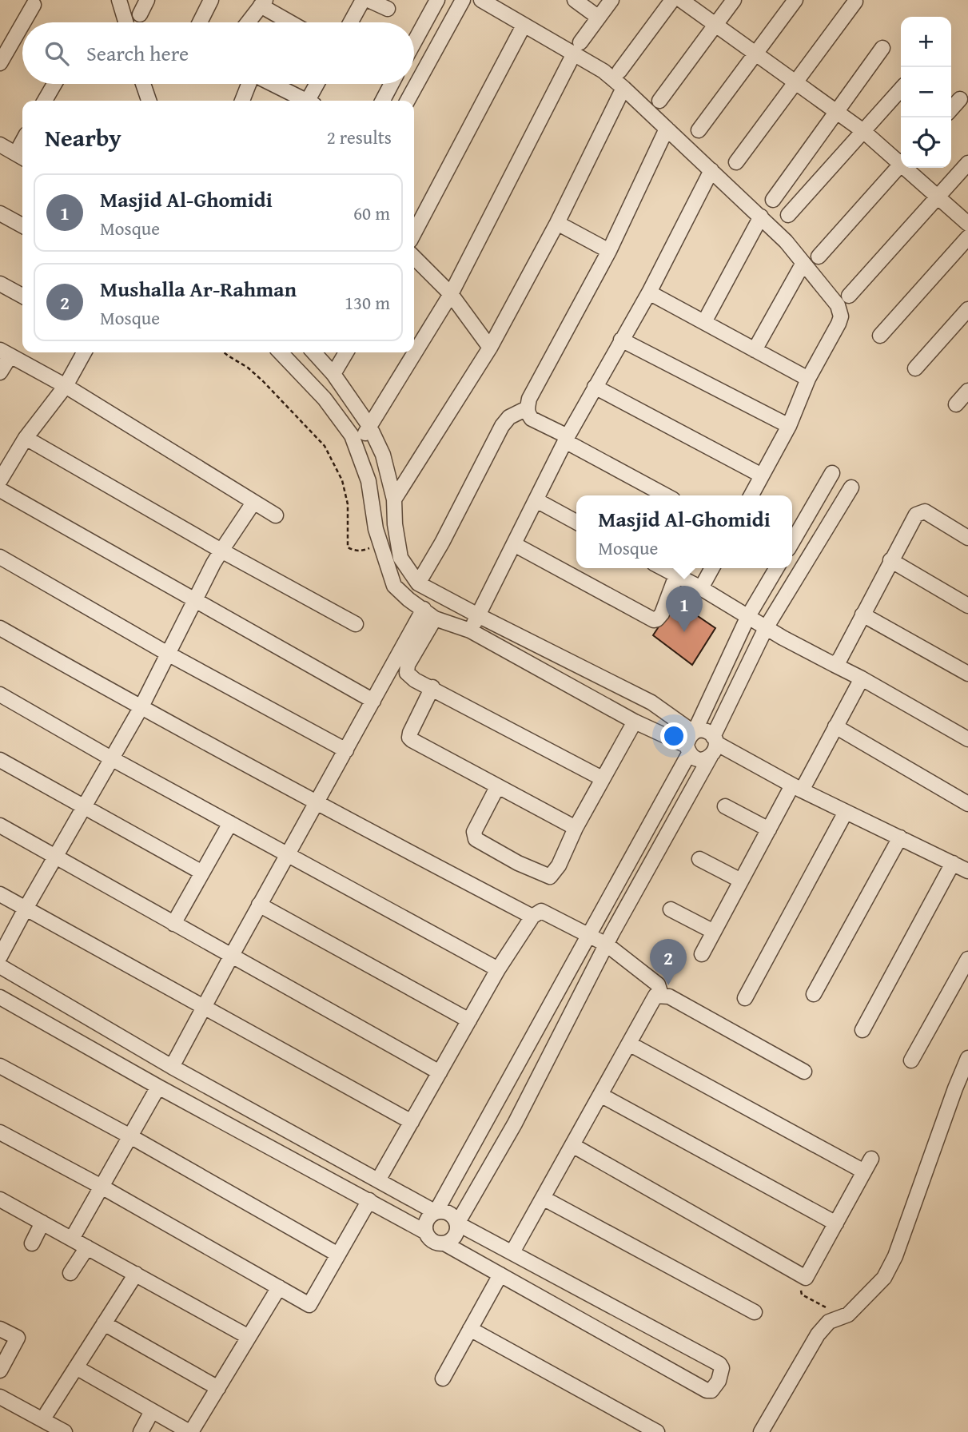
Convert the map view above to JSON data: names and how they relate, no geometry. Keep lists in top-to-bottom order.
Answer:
{
  "page": {
    "map_buttons": ["+", "−"],
    "search": "Search here",
    "heading": ["Nearby", "2 results"],
    "list": [
      {
        "mark": "1",
        "name": "Masjid Al-Ghomidi",
        "note": "Mosque",
        "value": "60 m"
      },
      {
        "mark": "2",
        "name": "Mushalla Ar-Rahman",
        "note": "Mosque",
        "value": "130 m"
      }
    ],
    "popup": ["Masjid Al-Ghomidi", "Mosque"],
    "pins": ["1", "2"]
  }
}
